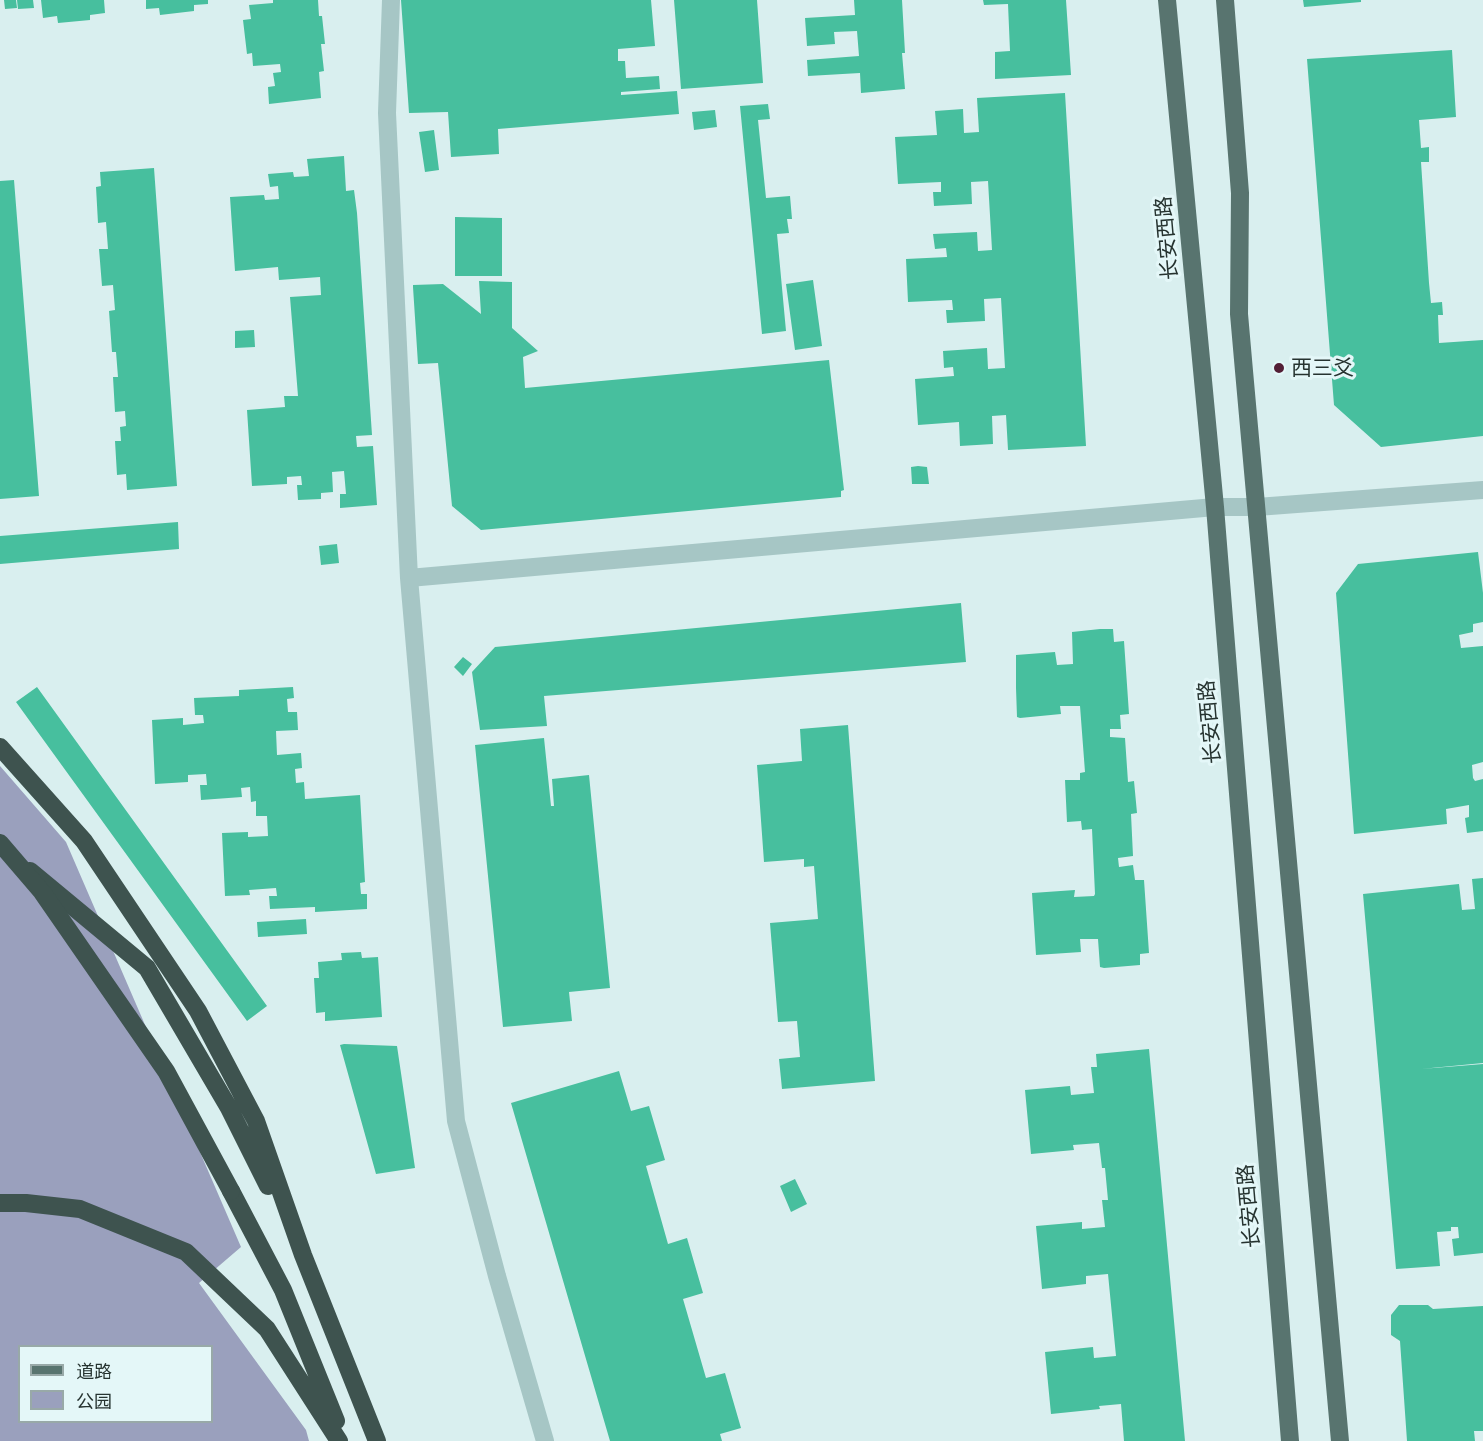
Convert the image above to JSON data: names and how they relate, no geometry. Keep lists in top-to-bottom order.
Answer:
{
  "streets": {
    "main road": ["长安西路"]
  },
  "places": ["西三爻"],
  "legend": ["道路", "公园"]
}
